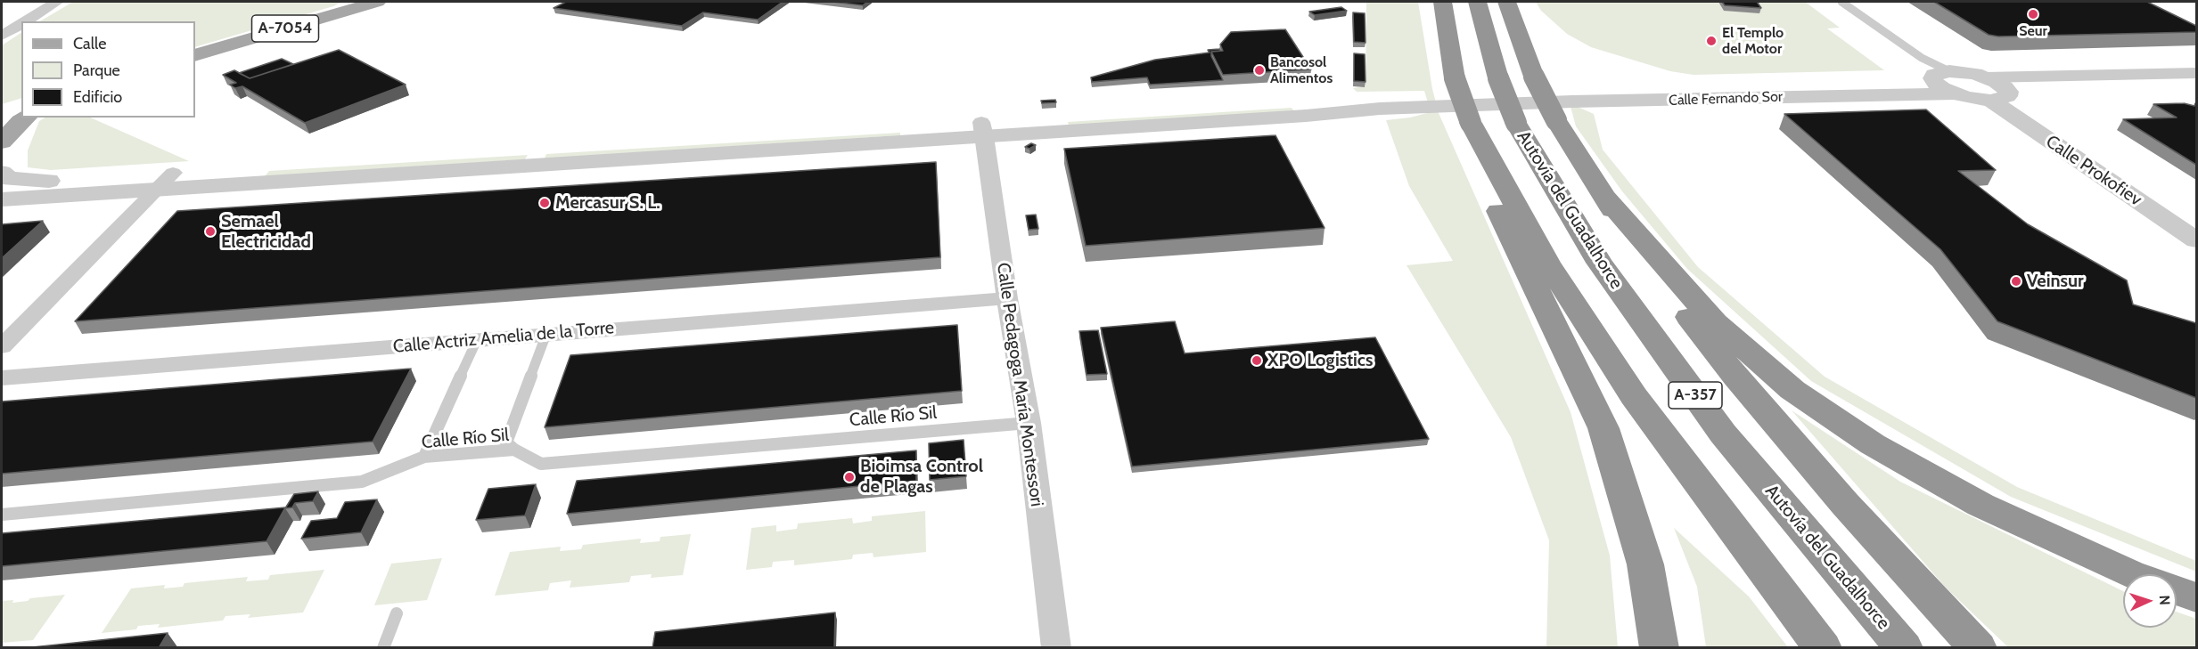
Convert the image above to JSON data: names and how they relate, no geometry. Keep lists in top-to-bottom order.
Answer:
{
  "streets": {
    "highway": ["Autovía del Guadalhorce", "A-357"],
    "main road": ["A-7054"],
    "street": [
      "Calle Fernando Sor",
      "Calle Prokofiev",
      "Calle Actriz Amelia de la Torre",
      "Calle Pedagoga María Montessori"
    ],
    "lane": ["Calle Río Sil"]
  },
  "crossings": [
    ["Calle Fernando Sor", "Calle Prokofiev"],
    ["Calle Fernando Sor", "Autovía del Guadalhorce"],
    ["Calle Actriz Amelia de la Torre", "Calle Pedagoga María Montessori"],
    ["Calle Pedagoga María Montessori", "Calle Río Sil"]
  ],
  "places": [
    "Seur",
    "El Templo del Motor",
    "Bancosol Alimentos",
    "Mercasur S. L.",
    "Semael Electricidad",
    "Veinsur",
    "XPO Logistics",
    "Bioimsa Control de Plagas"
  ],
  "legend": ["Calle", "Parque", "Edificio"],
  "north": "right"
}
